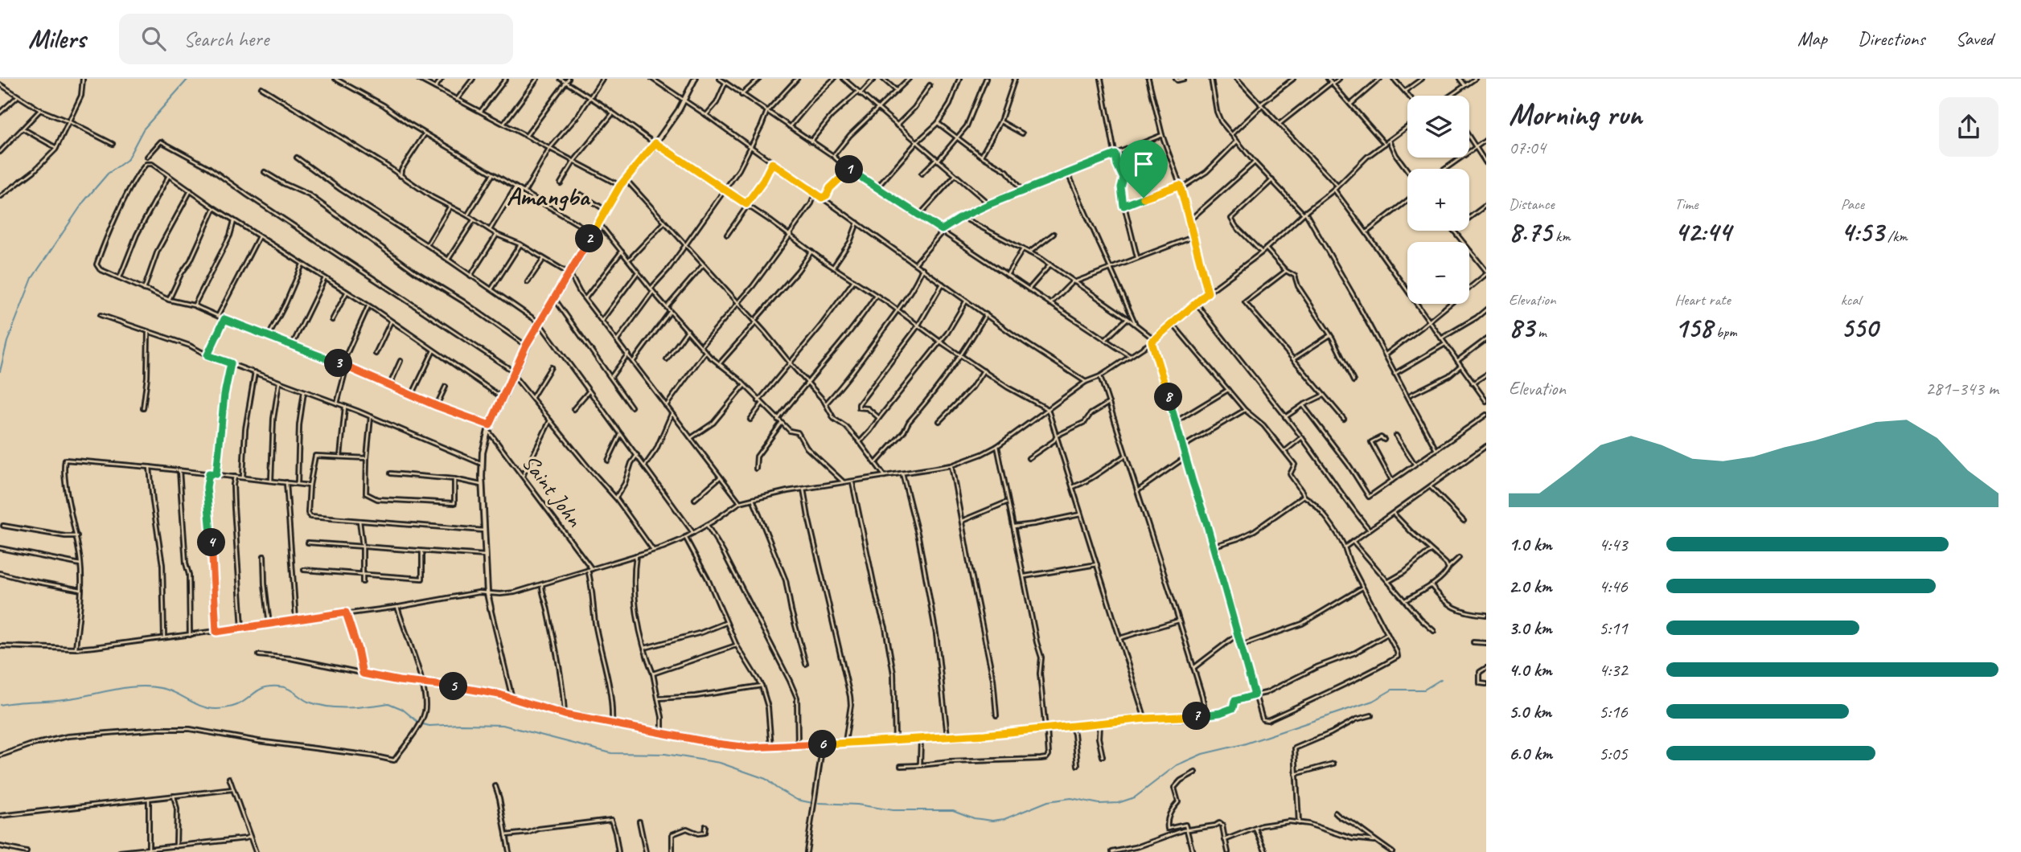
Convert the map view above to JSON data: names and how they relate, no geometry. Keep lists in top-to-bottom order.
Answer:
{
  "streets": {
    "street": ["Saint John"]
  },
  "districts": ["Amangba"],
  "page": {
    "header": "Milers",
    "search": "Search here",
    "nav": ["Map", "Directions", "Saved"],
    "heading": ["Morning run", "07:04"],
    "map_buttons": ["+", "−"],
    "pins": [
      "1",
      "2",
      "3",
      "8",
      "4",
      "5",
      "7",
      "6"
    ],
    "stats": [
      ["Distance", "8.75 km"],
      ["Time", "42:44"],
      ["Pace", "4:53 /km"],
      ["Elevation", "83 m"],
      ["Heart rate", "158 bpm"],
      ["kcal", "550"]
    ],
    "chart": ["Elevation", "281–343 m"],
    "list": [
      {
        "name": "1.0 km",
        "note": "4:43"
      },
      {
        "name": "2.0 km",
        "note": "4:46"
      },
      {
        "name": "3.0 km",
        "note": "5:11"
      },
      {
        "name": "4.0 km",
        "note": "4:32"
      },
      {
        "name": "5.0 km",
        "note": "5:16"
      },
      {
        "name": "6.0 km",
        "note": "5:05"
      }
    ]
  }
}
